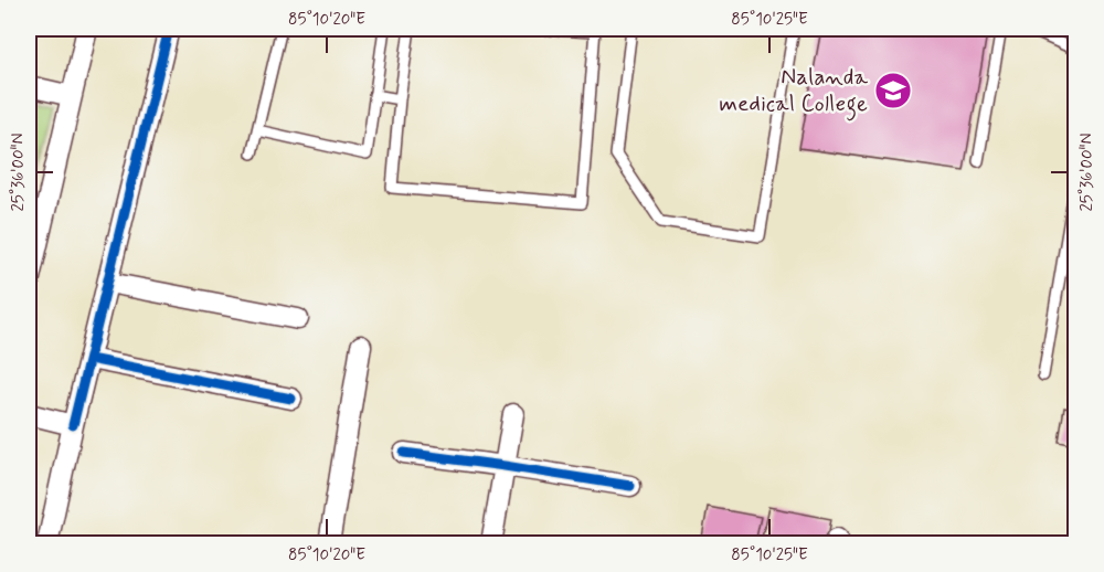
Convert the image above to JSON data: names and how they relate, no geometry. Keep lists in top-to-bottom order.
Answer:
{
  "places": {
    "school or university": ["Nalanda medical College"]
  },
  "coordinates": ["85°10'20\"E", "85°10'25\"E", "25°36'00\"N"]
}
